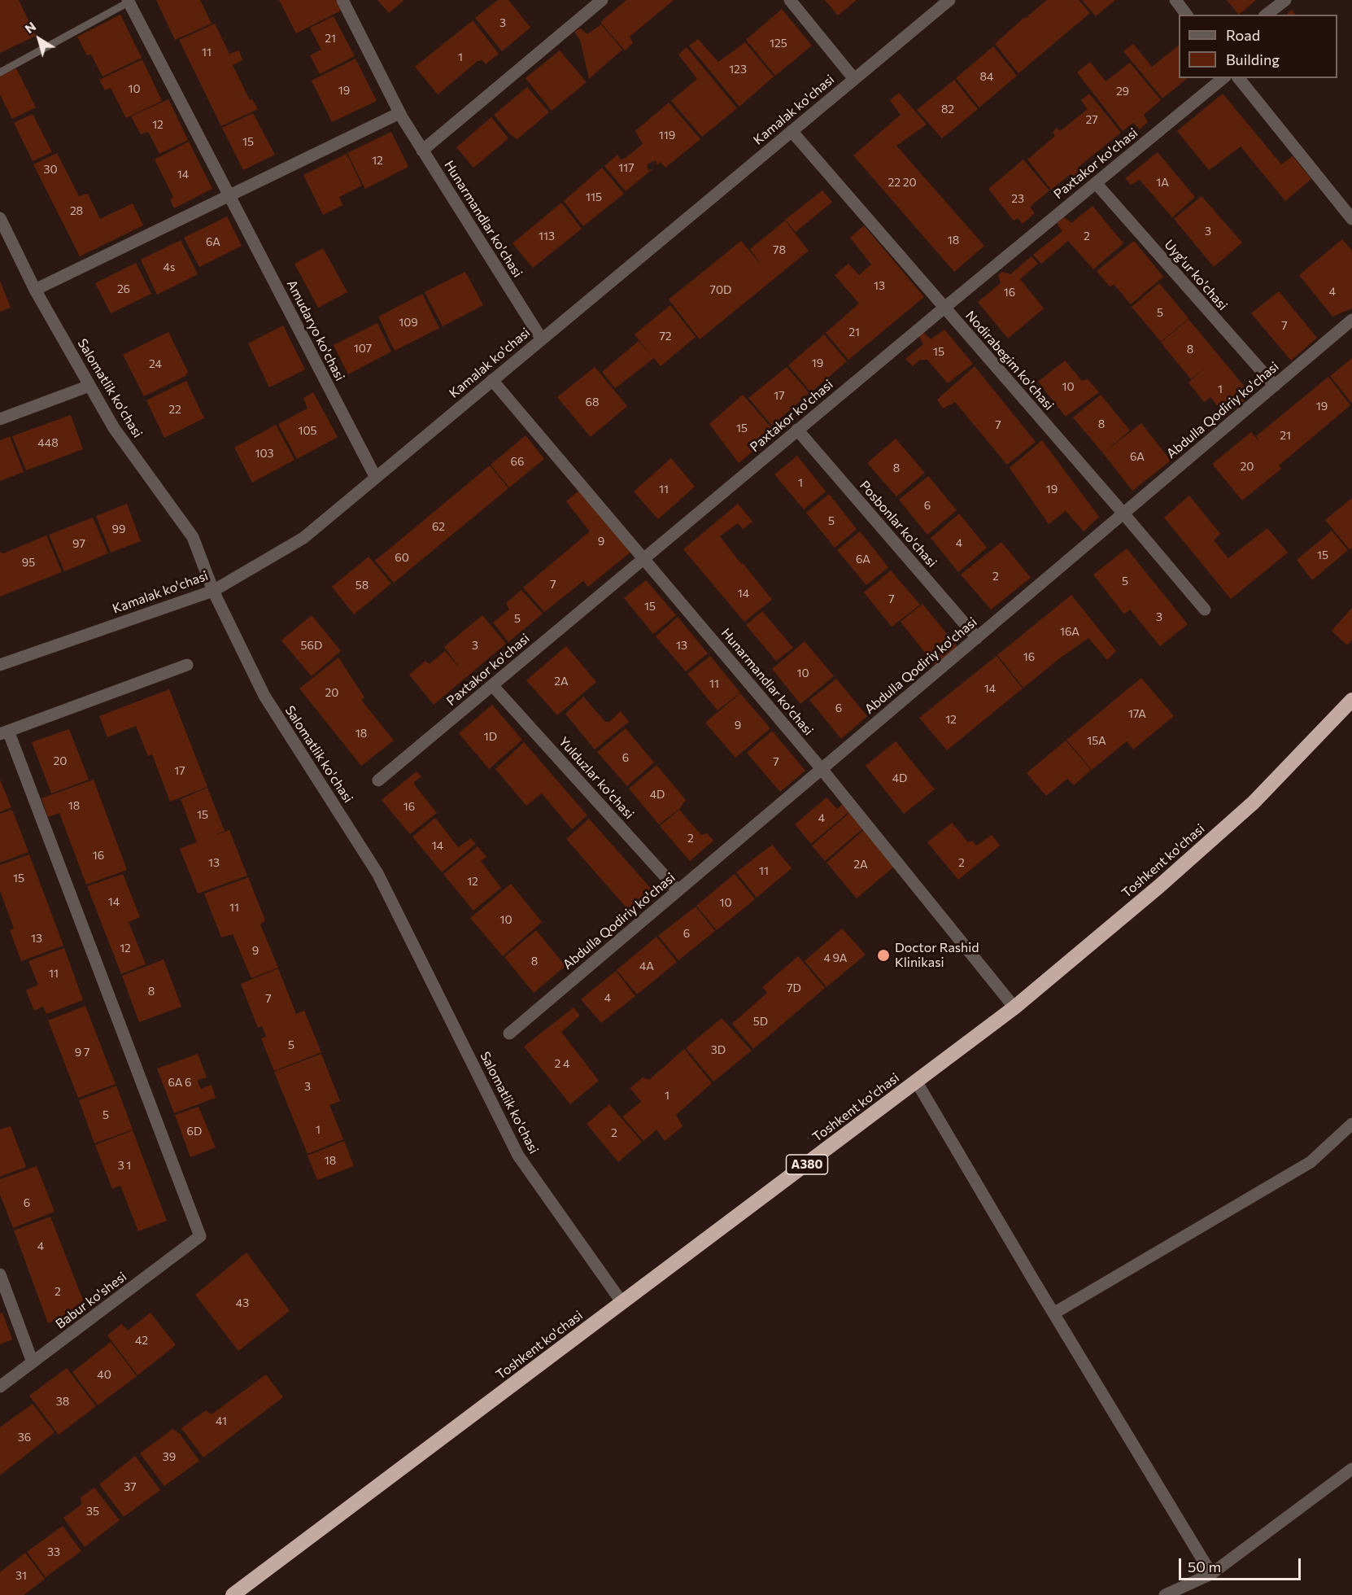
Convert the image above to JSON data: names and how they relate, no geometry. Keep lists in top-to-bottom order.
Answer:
{
  "streets": {
    "highway": ["Toshkent ko'chasi", "A380"],
    "street": [
      "Kamalak ko'chasi",
      "Paxtakor ko'chasi",
      "Hunarmandlar ko'chasi",
      "Uyg'ur ko'chasi",
      "Amudaryo ko'chasi",
      "Nodirabegim ko'chasi",
      "Salomatlik ko'chasi",
      "Abdulla Qodiriy ko'chasi",
      "Posbonlar ko'chasi",
      "Yulduzlar ko'chasi",
      "Babur ko'shesi"
    ]
  },
  "crossings": [
    ["Kamalak ko'chasi", "Hunarmandlar ko'chasi"],
    ["Kamalak ko'chasi", "Amudaryo ko'chasi"],
    ["Kamalak ko'chasi", "Nodirabegim ko'chasi"],
    ["Kamalak ko'chasi", "Salomatlik ko'chasi"],
    ["Paxtakor ko'chasi", "Hunarmandlar ko'chasi"],
    ["Paxtakor ko'chasi", "Uyg'ur ko'chasi"],
    ["Paxtakor ko'chasi", "Nodirabegim ko'chasi"],
    ["Paxtakor ko'chasi", "Posbonlar ko'chasi"],
    ["Paxtakor ko'chasi", "Yulduzlar ko'chasi"],
    ["Hunarmandlar ko'chasi", "Abdulla Qodiriy ko'chasi"],
    ["Hunarmandlar ko'chasi", "Toshkent ko'chasi"],
    ["Uyg'ur ko'chasi", "Abdulla Qodiriy ko'chasi"],
    ["Nodirabegim ko'chasi", "Abdulla Qodiriy ko'chasi"],
    ["Salomatlik ko'chasi", "Toshkent ko'chasi"],
    ["Abdulla Qodiriy ko'chasi", "Posbonlar ko'chasi"],
    ["Abdulla Qodiriy ko'chasi", "Yulduzlar ko'chasi"]
  ],
  "places": ["Doctor Rashid Klinikasi"],
  "house_numbers": [
    "3",
    "21",
    "125",
    "11",
    "1",
    "123",
    "84",
    "10",
    "19",
    "29",
    "82",
    "27",
    "12",
    "119",
    "15",
    "12",
    "117",
    "30",
    "14",
    "22 20",
    "1A",
    "115",
    "23",
    "28",
    "3",
    "113",
    "2",
    "18",
    "6A",
    "78",
    "4s",
    "13",
    "26",
    "70D",
    "4",
    "16",
    "5",
    "109",
    "7",
    "21",
    "72",
    "107",
    "8",
    "15",
    "19",
    "24",
    "10",
    "1",
    "17",
    "68",
    "19",
    "22",
    "8",
    "7",
    "15",
    "105",
    "21",
    "448",
    "103",
    "6A",
    "66",
    "20",
    "8",
    "1",
    "11",
    "19",
    "6",
    "5",
    "62",
    "99",
    "9",
    "4",
    "97",
    "15",
    "60",
    "6A",
    "95",
    "2",
    "5",
    "7",
    "58",
    "14",
    "7",
    "15",
    "3",
    "5",
    "16A",
    "56D",
    "3",
    "13",
    "16",
    "10",
    "2A",
    "11",
    "14",
    "20",
    "6",
    "17A",
    "12",
    "9",
    "18",
    "1D",
    "15A",
    "6",
    "20",
    "7",
    "17",
    "4D",
    "4D",
    "18",
    "16",
    "15",
    "4",
    "2",
    "14",
    "16",
    "13",
    "2",
    "2A",
    "11",
    "15",
    "12",
    "14",
    "10",
    "11",
    "10",
    "6",
    "13",
    "12",
    "9",
    "4 9A",
    "8",
    "4A",
    "11",
    "7D",
    "8",
    "4",
    "7",
    "5D",
    "5",
    "3D",
    "9 7",
    "2 4",
    "6A 6",
    "3",
    "1",
    "5",
    "1",
    "6D",
    "2",
    "18",
    "3 1",
    "6",
    "4",
    "2",
    "43",
    "42",
    "40",
    "38",
    "41",
    "36",
    "39",
    "37",
    "35",
    "33",
    "31"
  ],
  "legend": ["Road", "Building"],
  "scale_bar": "50 m",
  "north": "top left"
}
